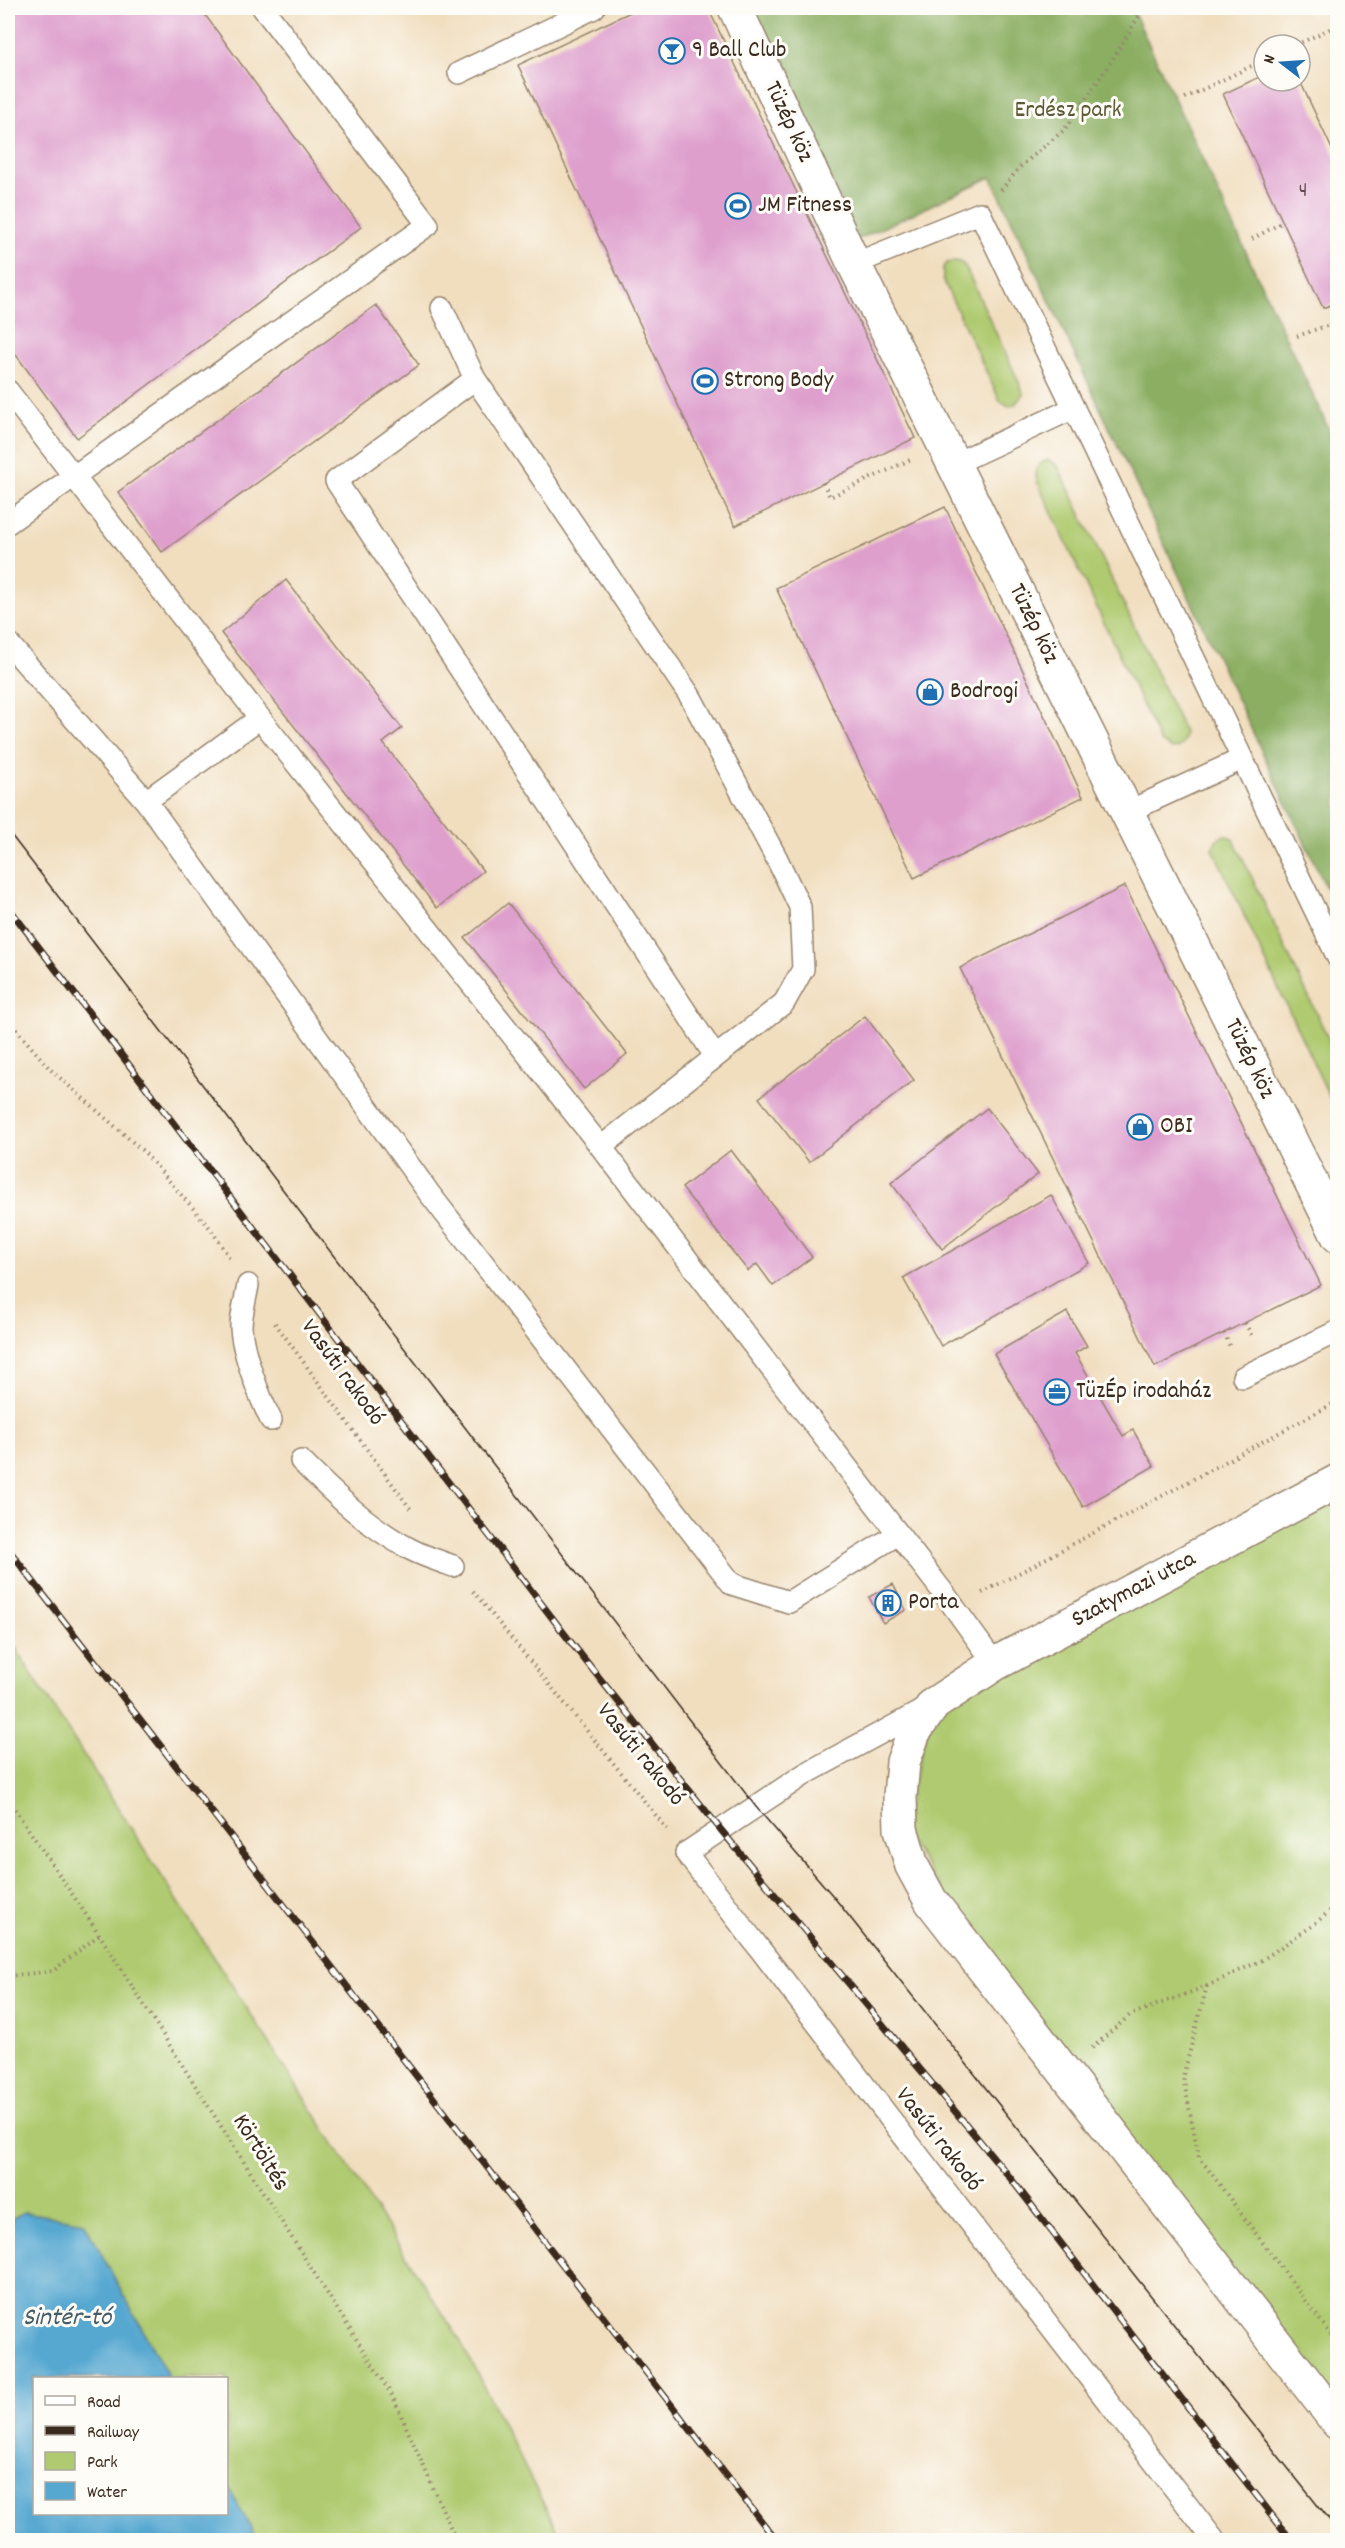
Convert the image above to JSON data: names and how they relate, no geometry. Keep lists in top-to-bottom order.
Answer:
{
  "streets": {
    "street": ["Tüzép köz", "Szatymazi utca"],
    "lane": ["Vasúti rakodó"],
    "path": ["Körtöltés"]
  },
  "water": ["Sintér-tó"],
  "parks": ["Erdész park"],
  "places": {
    "bar": ["9 Ball Club"],
    "sports": ["JM Fitness", "Strong Body"],
    "shop": ["Bodrogi", "OBI"],
    "office": ["TüzÉp irodaház"],
    "building": ["Porta"]
  },
  "house_numbers": ["4"],
  "legend": [
    "Road",
    "Railway",
    "Park",
    "Water"
  ],
  "north": "left"
}
